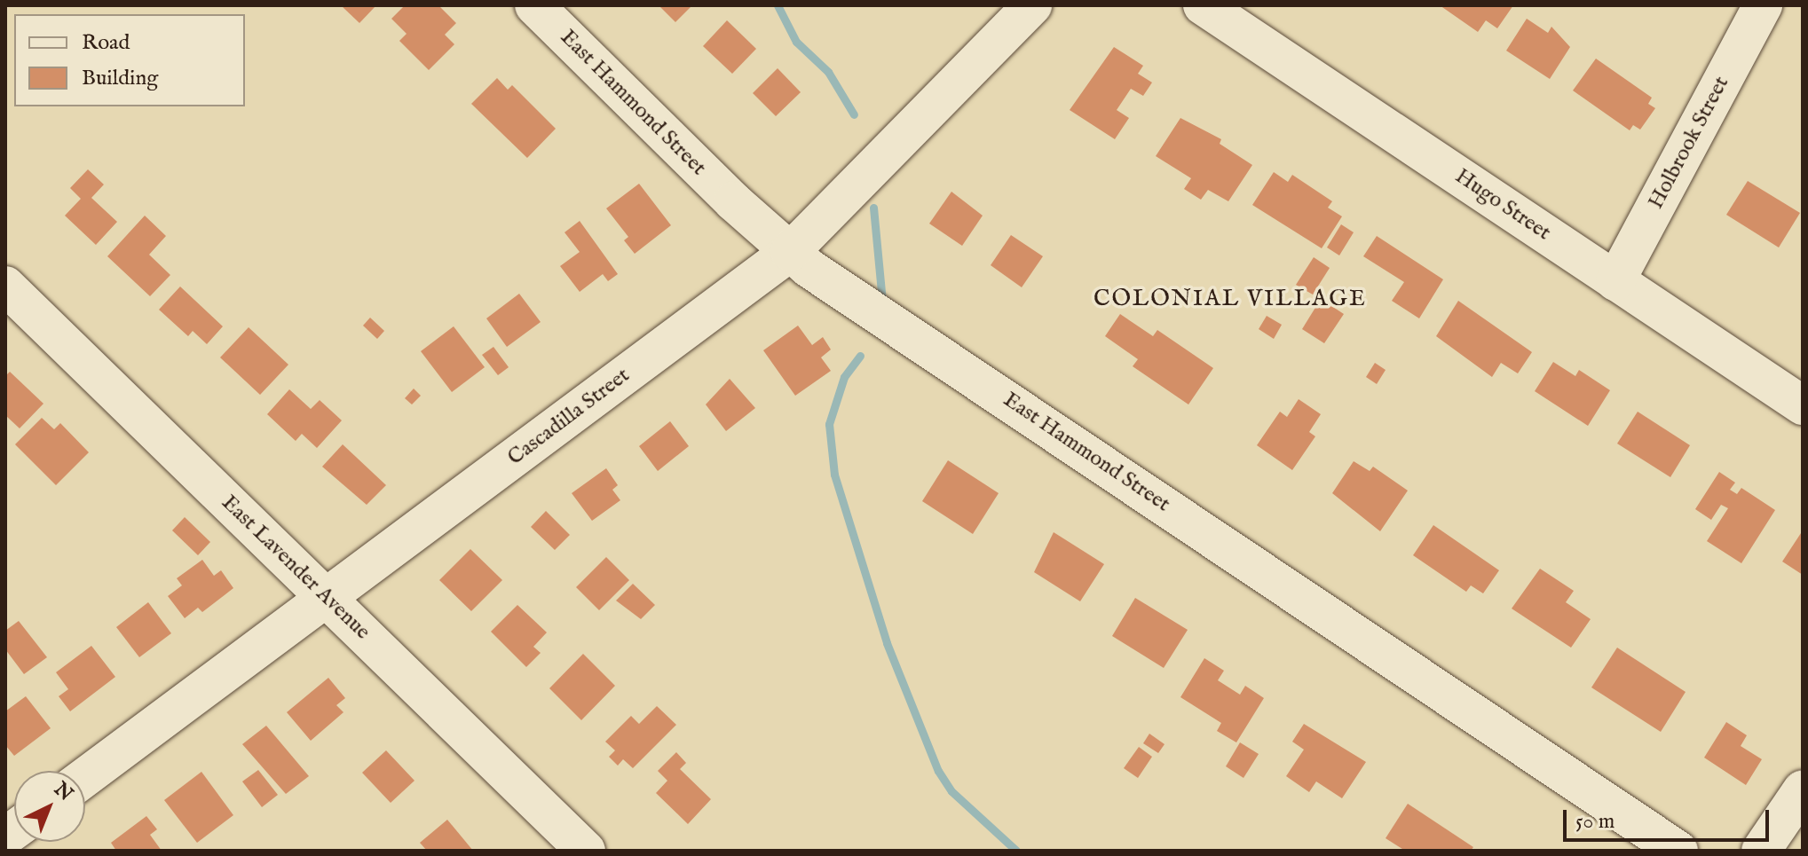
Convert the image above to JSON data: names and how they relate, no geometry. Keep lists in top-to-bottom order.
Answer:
{
  "streets": {
    "street": [
      "East Hammond Street",
      "Holbrook Street",
      "Hugo Street",
      "Cascadilla Street",
      "East Lavender Avenue"
    ]
  },
  "crossings": [
    ["East Hammond Street", "Cascadilla Street"],
    ["Holbrook Street", "Hugo Street"],
    ["Cascadilla Street", "East Lavender Avenue"]
  ],
  "districts": ["COLONIAL VILLAGE"],
  "legend": ["Road", "Building"],
  "scale_bar": "50 m",
  "north": "top right"
}
